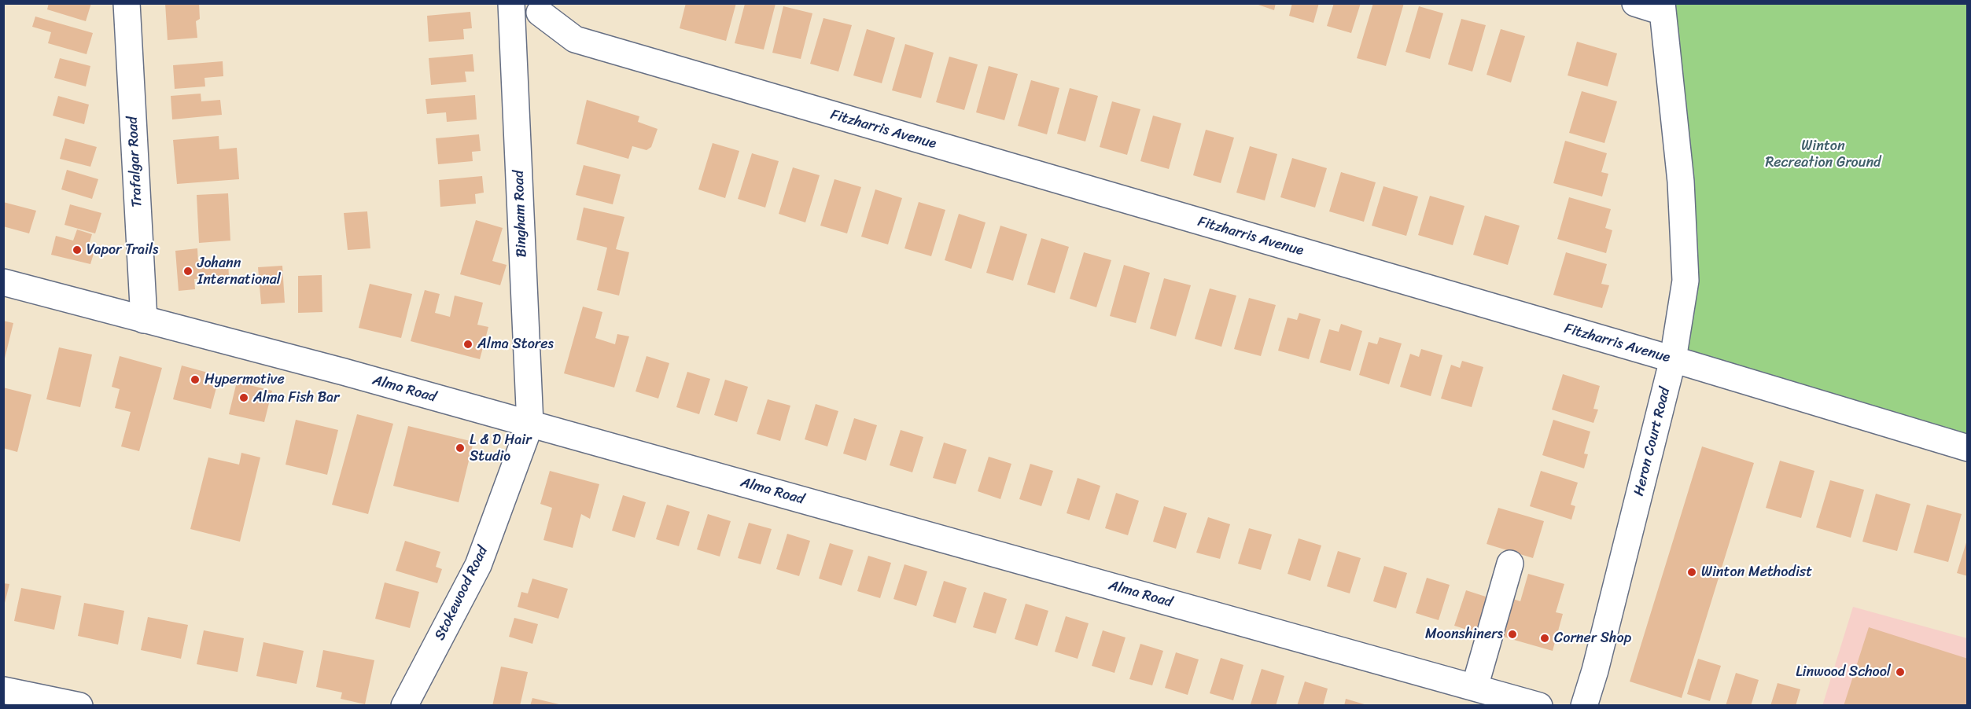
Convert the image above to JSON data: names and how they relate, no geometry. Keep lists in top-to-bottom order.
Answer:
{
  "streets": {
    "street": [
      "Fitzharris Avenue",
      "Trafalgar Road",
      "Bingham Road",
      "Alma Road",
      "Heron Court Road",
      "Stokewood Road"
    ]
  },
  "crossings": [
    ["Fitzharris Avenue", "Heron Court Road"],
    ["Trafalgar Road", "Alma Road"],
    ["Bingham Road", "Alma Road"],
    ["Bingham Road", "Stokewood Road"],
    ["Alma Road", "Stokewood Road"]
  ],
  "parks": ["Winton Recreation Ground"],
  "places": [
    "Vapor Trails",
    "Johann International",
    "Alma Stores",
    "Hypermotive",
    "Alma Fish Bar",
    "L & D Hair Studio",
    "Winton Methodist",
    "Moonshiners",
    "Corner Shop",
    "Linwood School"
  ]
}
